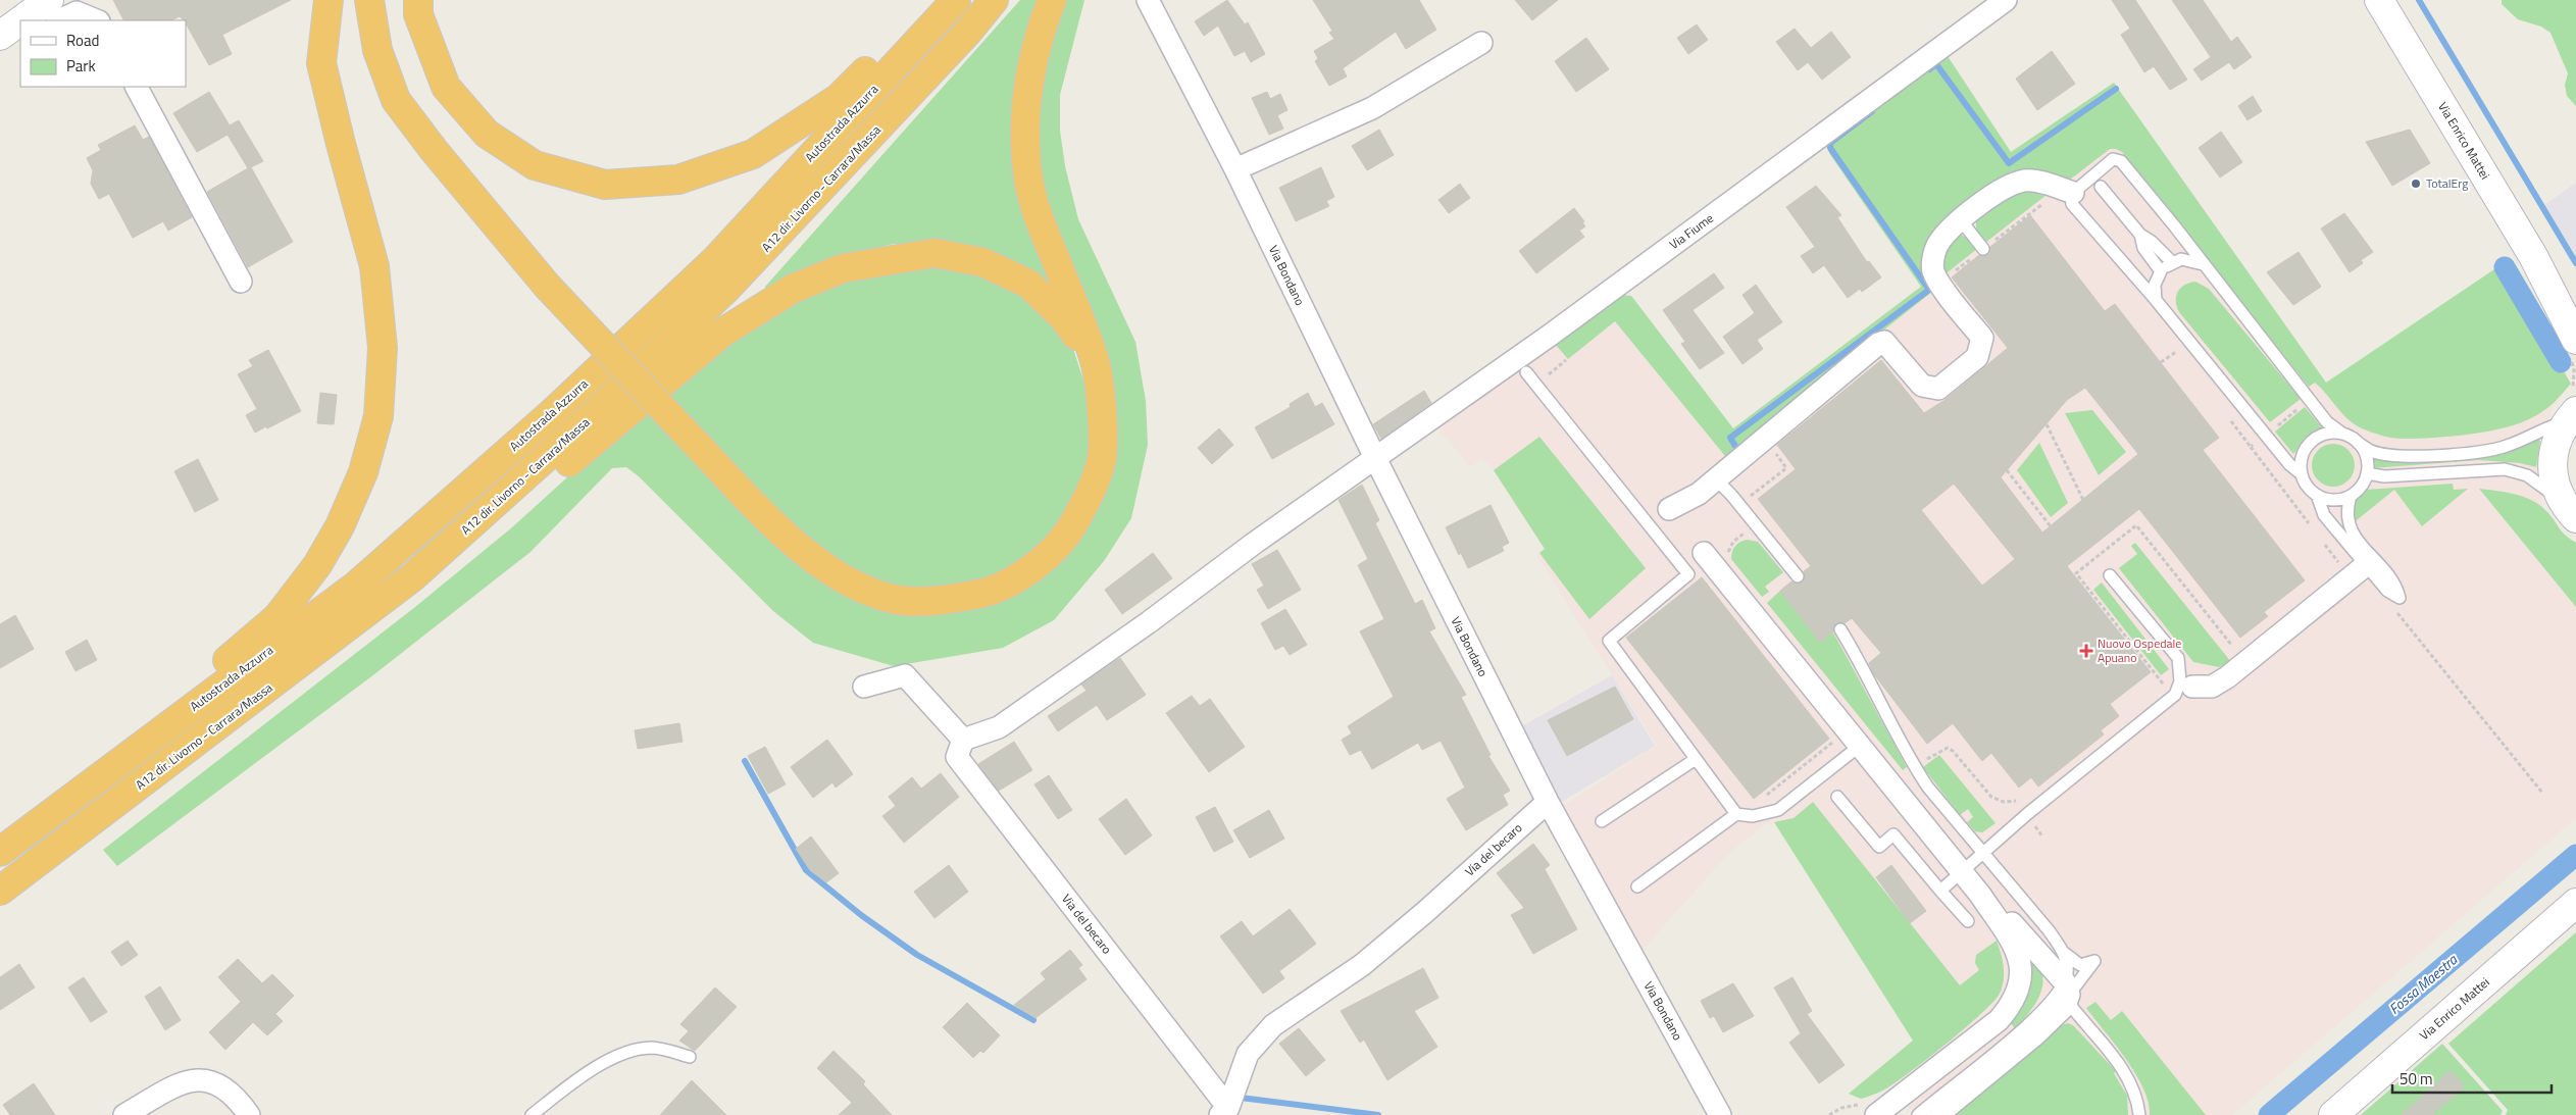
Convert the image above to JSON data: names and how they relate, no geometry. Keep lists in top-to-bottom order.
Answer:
{
  "streets": {
    "highway": ["Autostrada Azzurra", "A12 dir. Livorno - Carrara/Massa"],
    "main road": ["Via Enrico Mattei"],
    "street": ["Via Fiume", "Via Bondano", "Via del becaro"]
  },
  "crossings": [
    ["Via Fiume", "Via Bondano"],
    ["Via Fiume", "Via del becaro"],
    ["Via Bondano", "Via del becaro"]
  ],
  "water": ["Fossa Maestra"],
  "places": {
    "other": ["TotalErg"],
    "health": ["Nuovo Ospedale Apuano"]
  },
  "legend": ["Road", "Park"],
  "scale_bar": "50 m"
}
